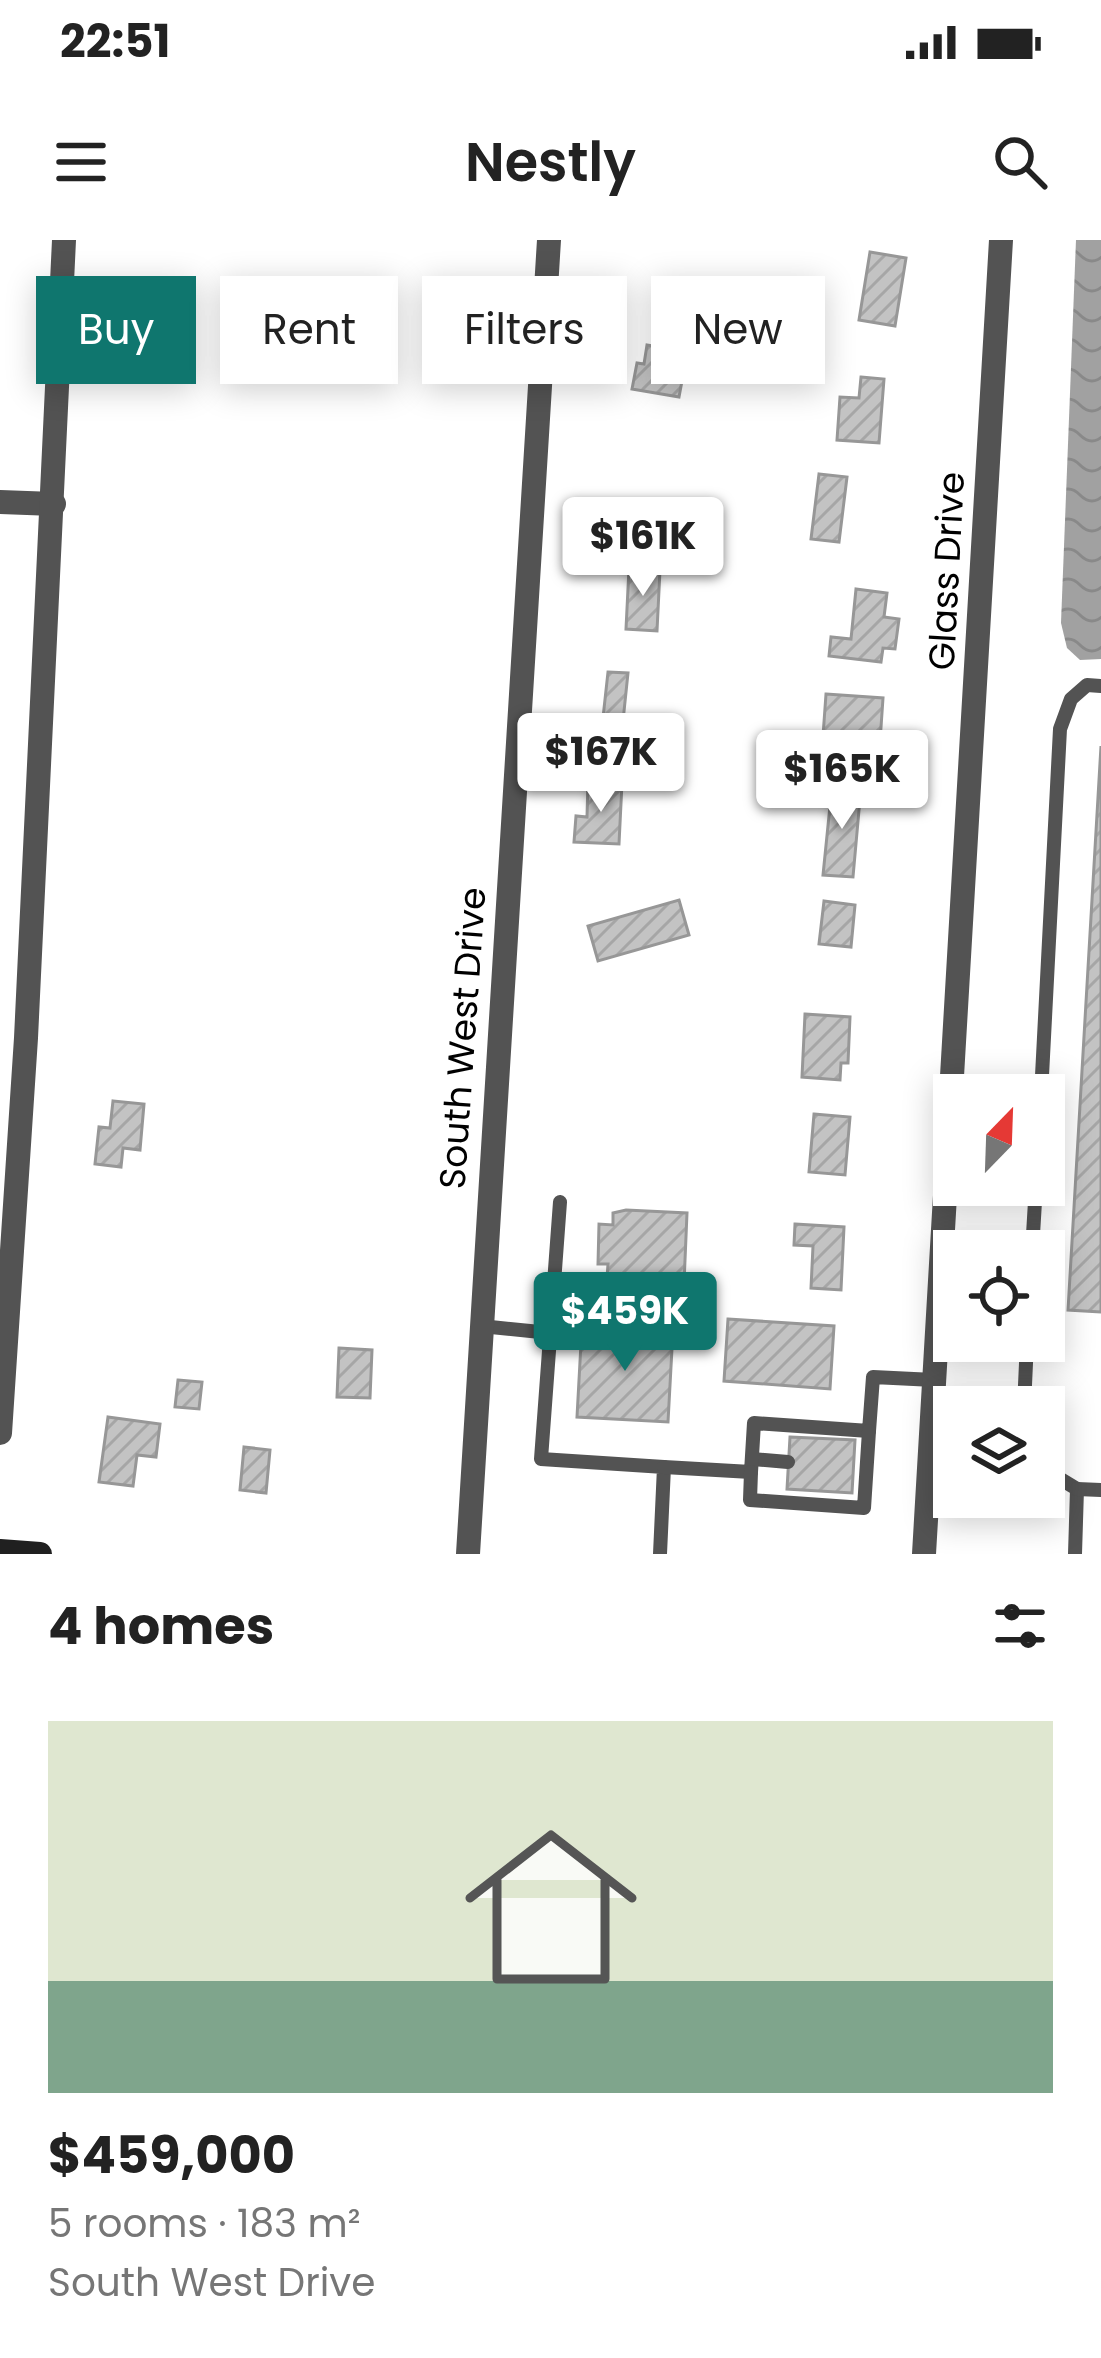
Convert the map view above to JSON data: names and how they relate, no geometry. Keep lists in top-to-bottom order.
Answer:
{
  "streets": {
    "street": ["Glass Drive", "South West Drive"]
  },
  "north": "top right",
  "page": {
    "status": "22:51",
    "header": "Nestly",
    "chip": [
      "Buy",
      "Rent",
      "Filters",
      "New"
    ],
    "price": [
      "$161K",
      "$167K",
      "$165K",
      "$459K"
    ],
    "heading": "4 homes",
    "list": [
      {
        "name": "$459,000",
        "note": "5 rooms · 183 m² · South West Drive"
      }
    ]
  }
}
